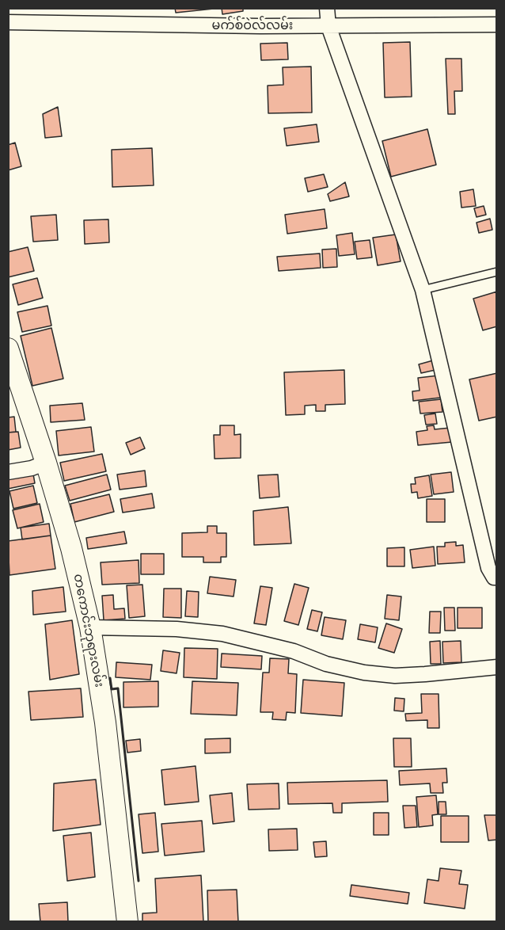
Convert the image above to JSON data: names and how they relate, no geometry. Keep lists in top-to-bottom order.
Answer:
{
  "streets": {
    "main road": ["တကောင်းဘုရားလမ်း"],
    "street": ["မက်စ်ဝဲလ်လမ်း"]
  }
}
